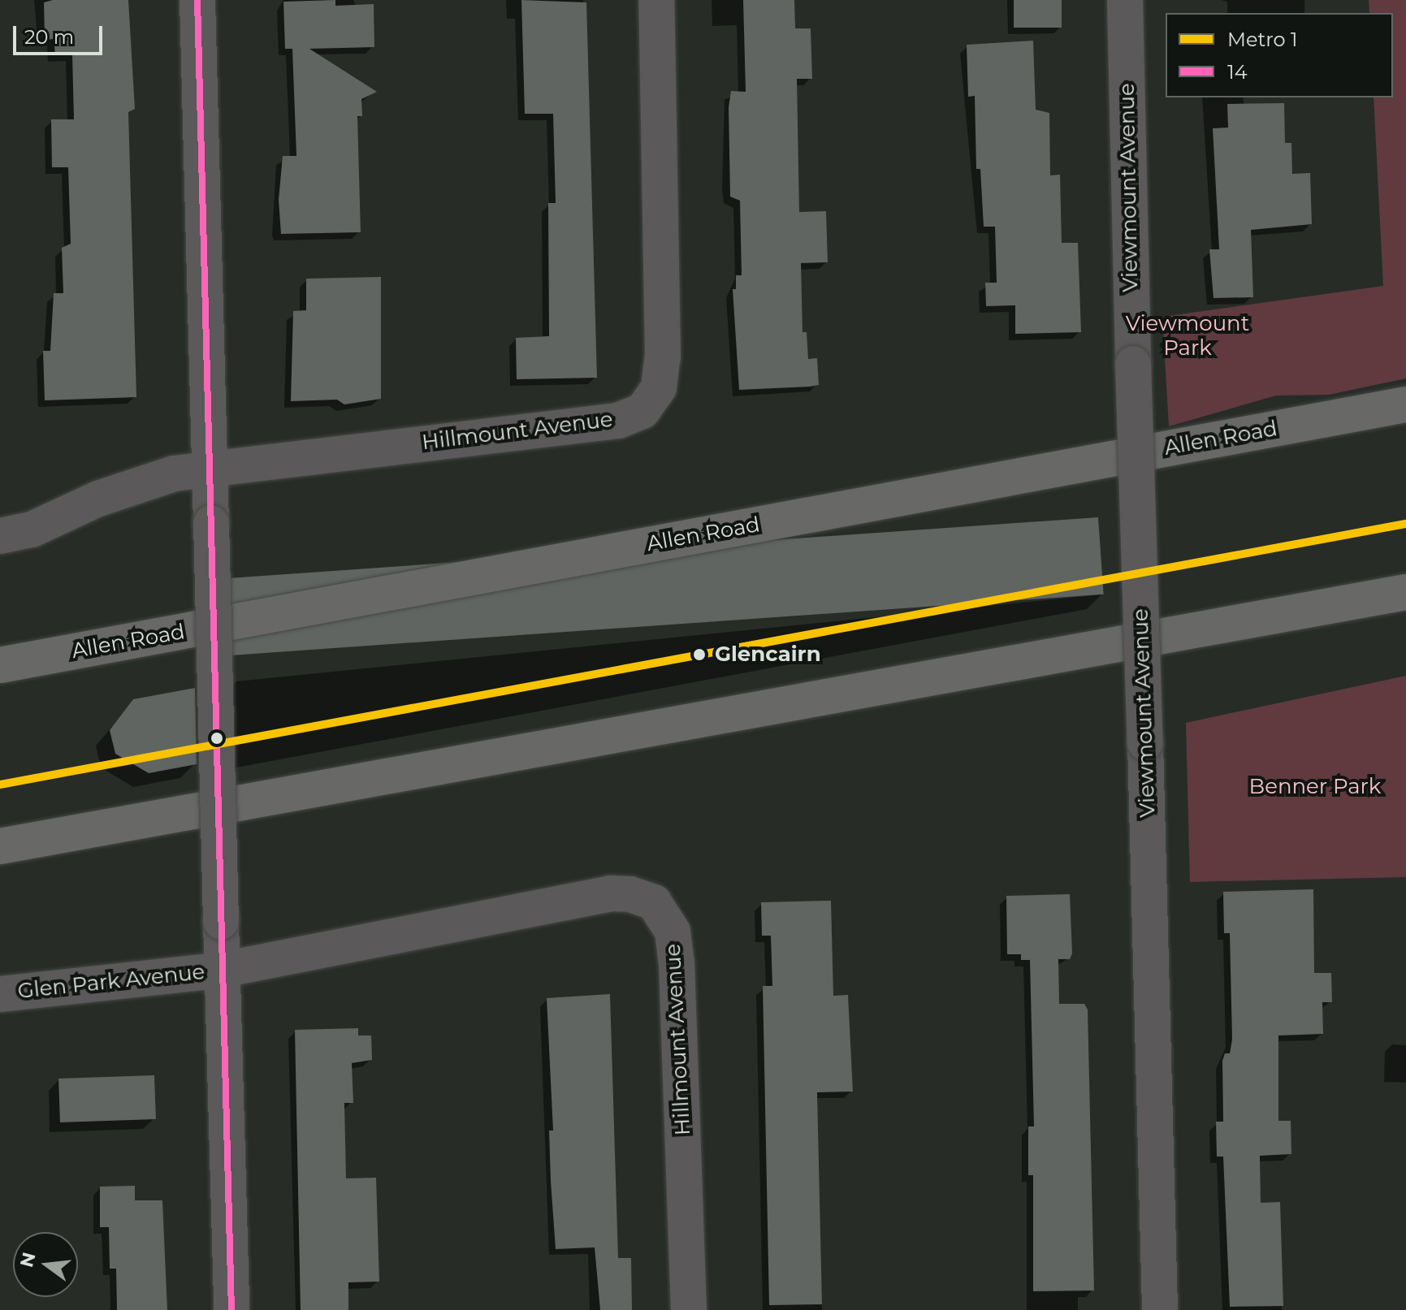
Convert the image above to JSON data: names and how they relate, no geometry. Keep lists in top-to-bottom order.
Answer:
{
  "streets": {
    "highway": ["Allen Road"],
    "street": ["Viewmount Avenue", "Hillmount Avenue", "Glen Park Avenue"]
  },
  "crossings": [
    ["Hillmount Avenue", "Glen Park Avenue"]
  ],
  "parks": ["Viewmount Park", "Benner Park"],
  "places": ["Glencairn"],
  "lines": ["transit line 14", "metro line 1"],
  "legend": ["Metro 1", "14"],
  "scale_bar": "20 m",
  "north": "left"
}
